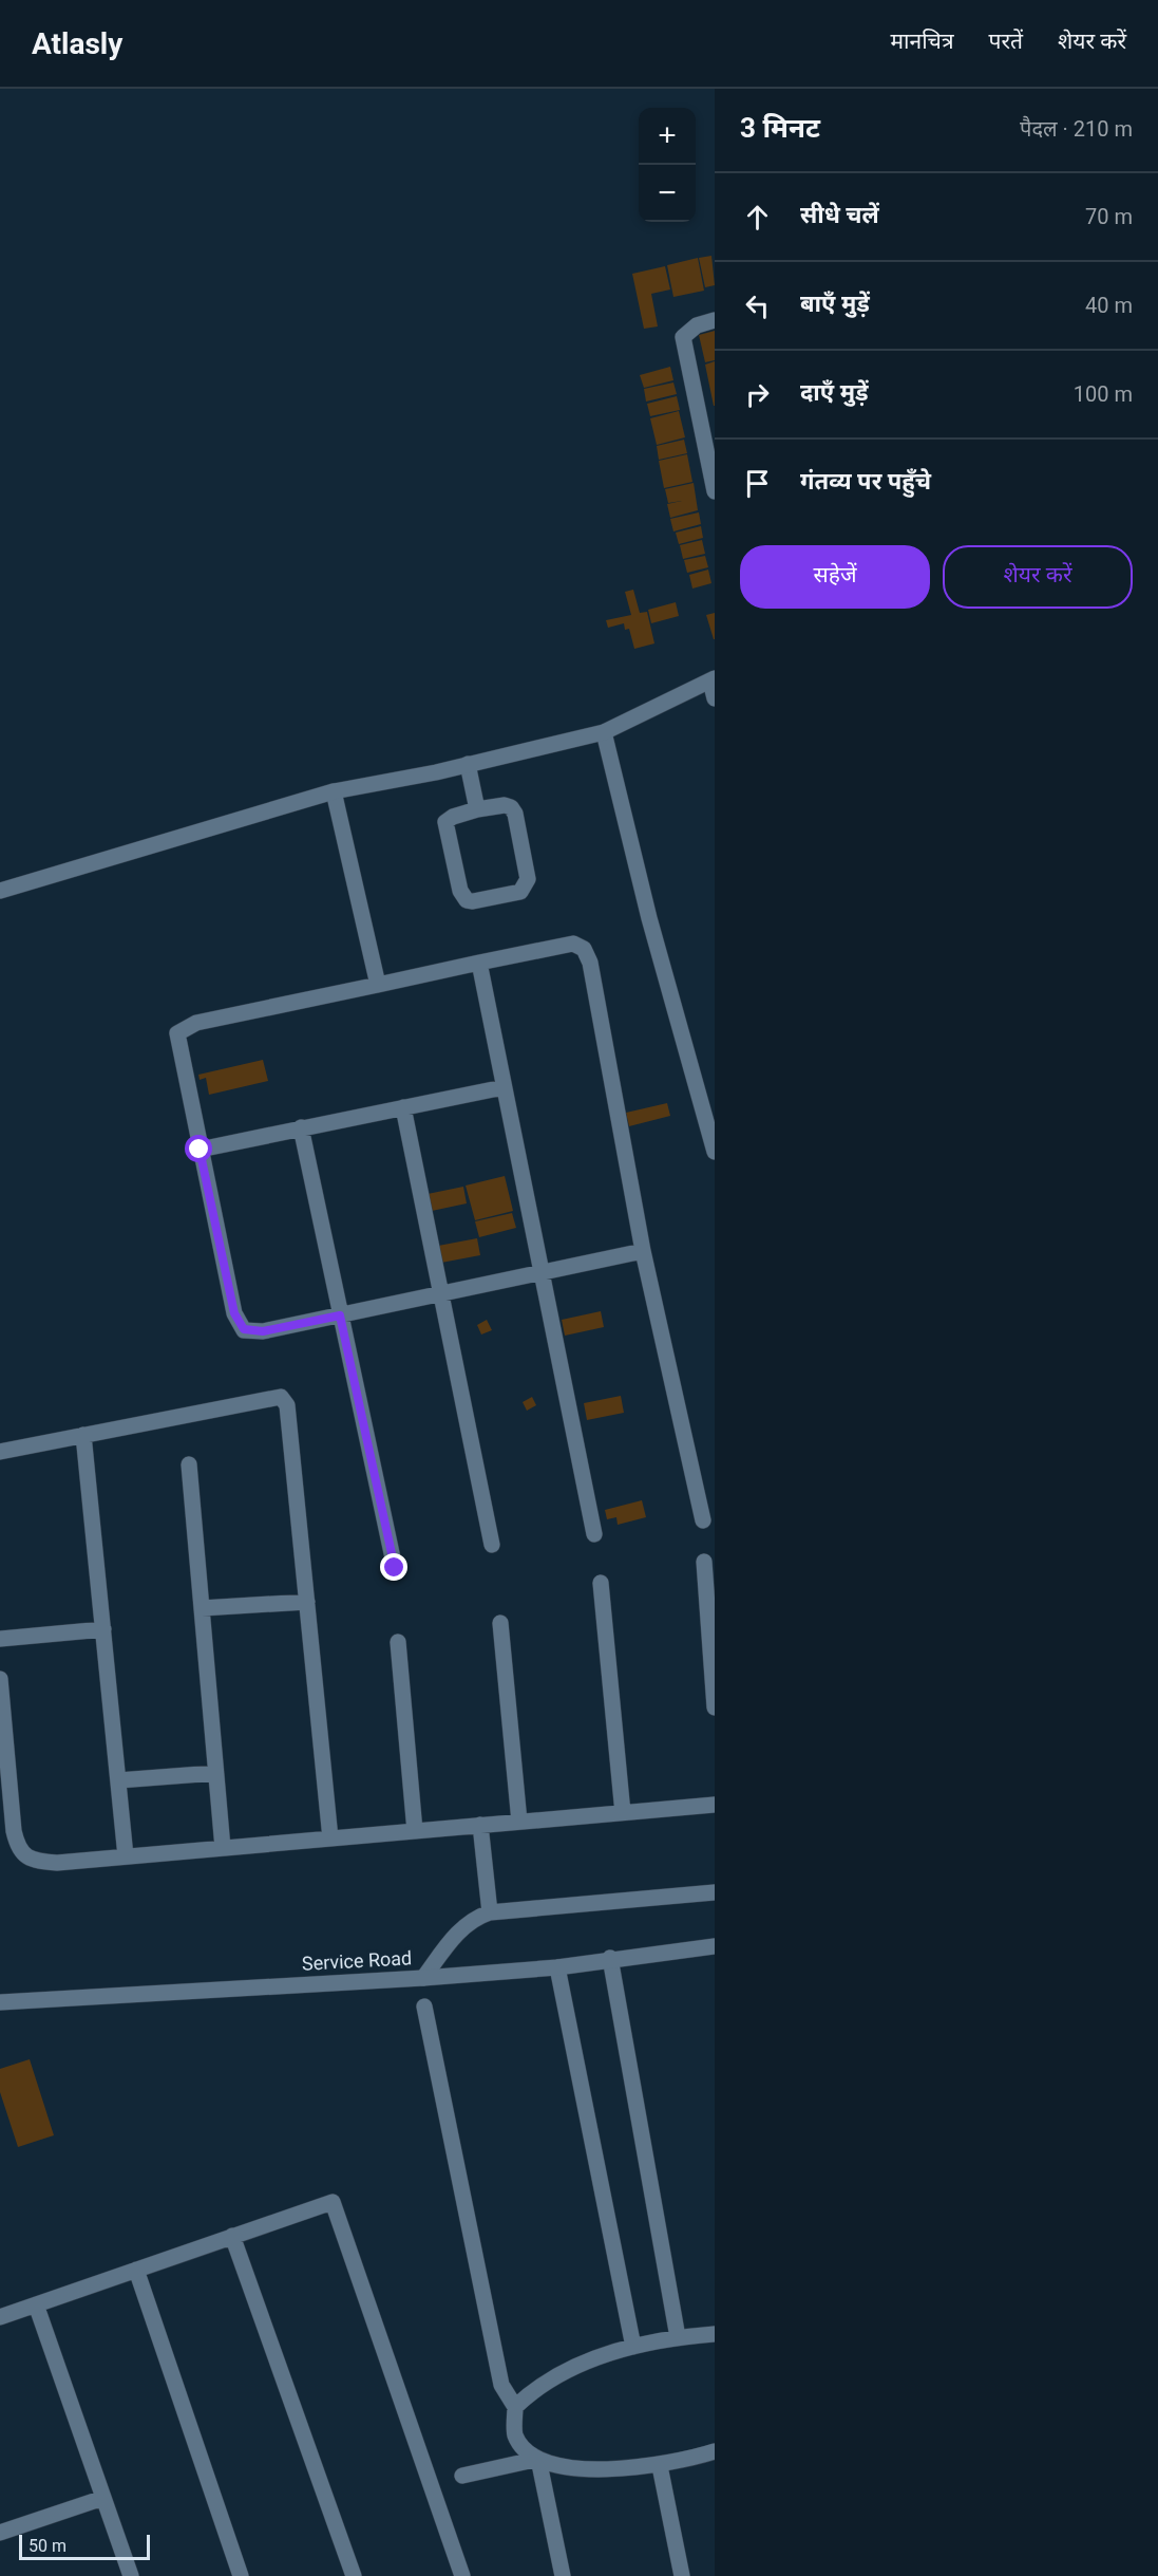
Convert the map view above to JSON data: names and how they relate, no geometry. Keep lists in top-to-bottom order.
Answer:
{
  "streets": {
    "street": ["Service Road"]
  },
  "scale_bar": "50 m",
  "page": {
    "header": "Atlasly",
    "nav": ["मानचित्र", "परतें", "शेयर करें"],
    "heading": ["3 मिनट", "पैदल · 210 m"],
    "map_buttons": ["+", "−"],
    "list": [
      ["सीधे चलें", "70 m"],
      ["बाएँ मुड़ें", "40 m"],
      ["दाएँ मुड़ें", "100 m"],
      "गंतव्य पर पहुँचे"
    ],
    "buttons": ["सहेजें", "शेयर करें"],
    "scale": "50 m"
  }
}
